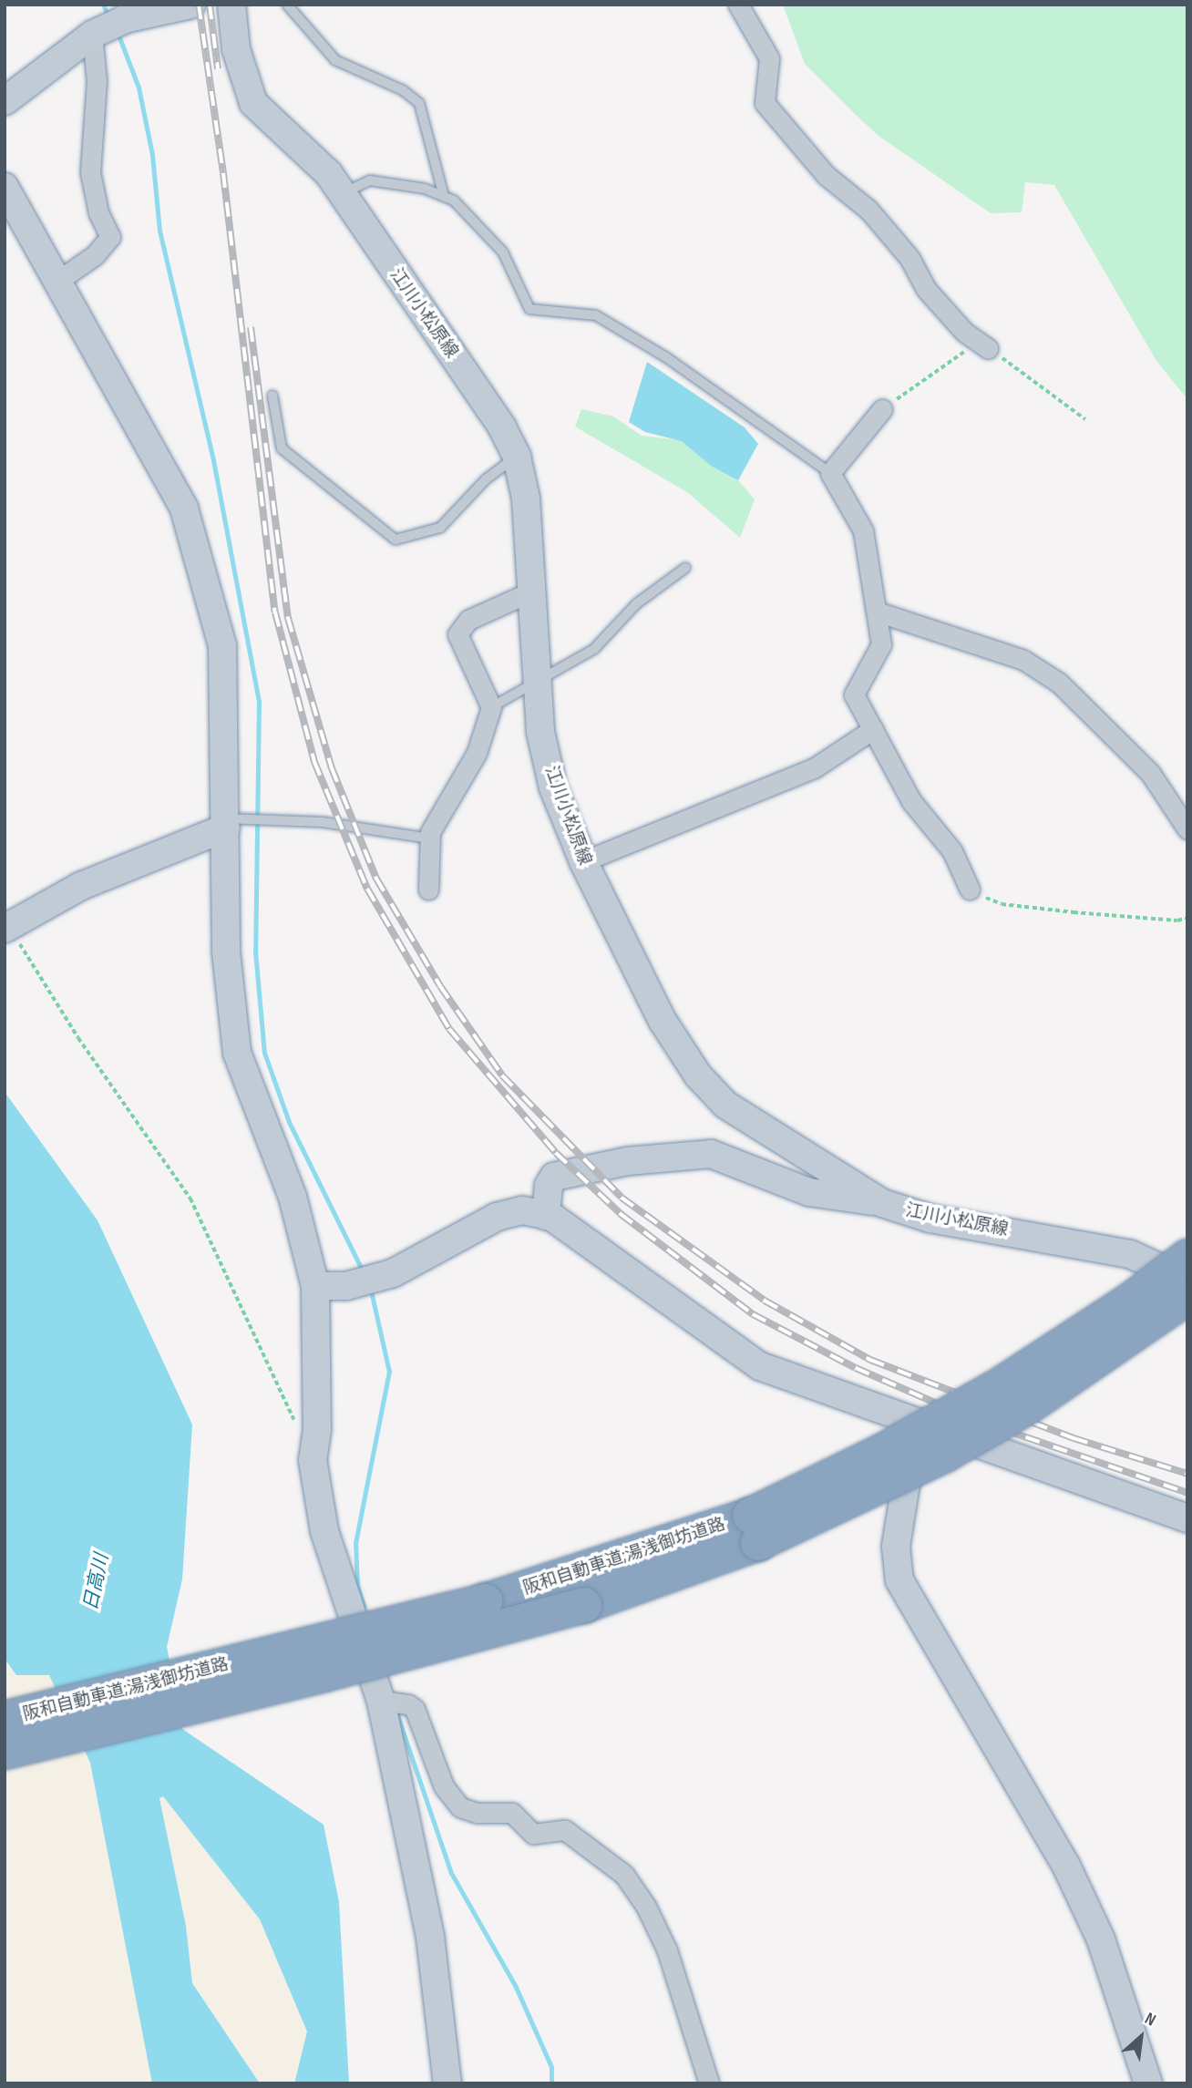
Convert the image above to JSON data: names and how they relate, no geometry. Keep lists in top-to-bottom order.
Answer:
{
  "streets": {
    "highway": ["阪和自動車道;湯浅御坊道路"],
    "street": ["江川小松原線"]
  },
  "water": ["日高川"],
  "north": "top right"
}
